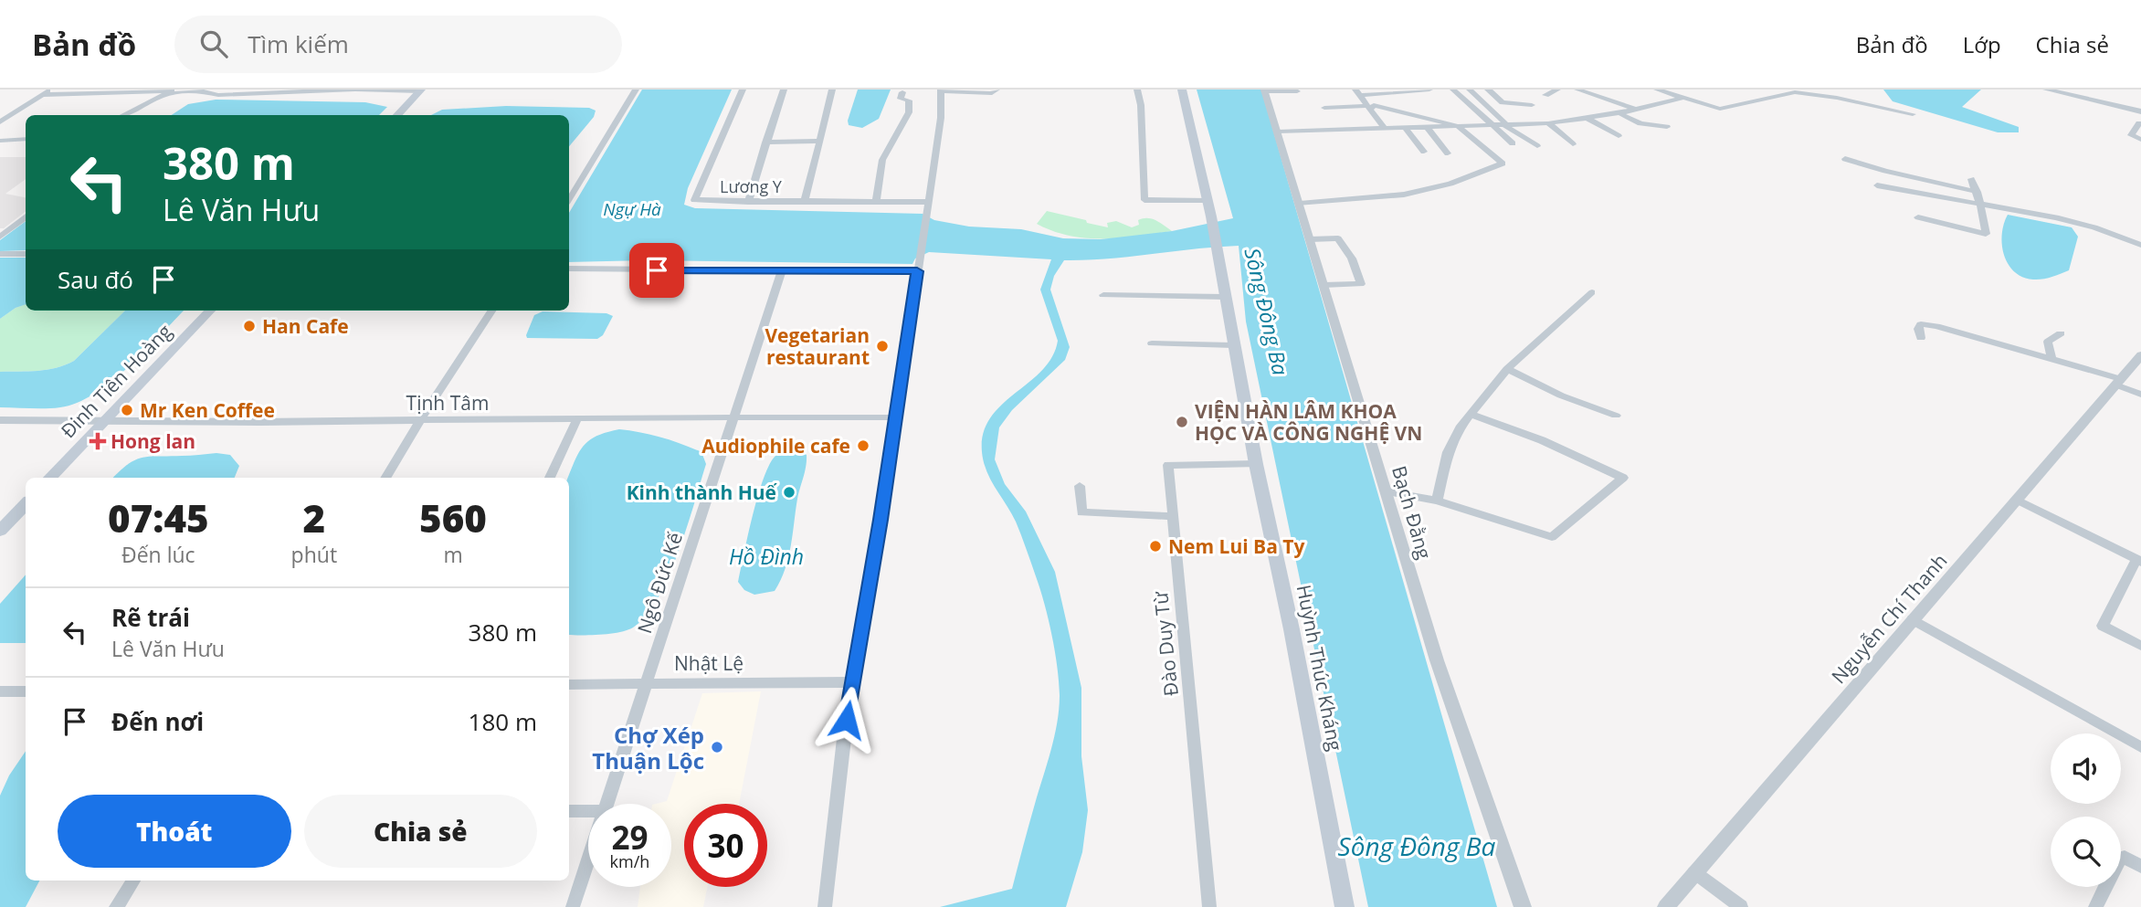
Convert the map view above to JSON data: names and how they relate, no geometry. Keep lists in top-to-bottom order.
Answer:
{
  "streets": {
    "main road": ["Đinh Tiên Hoàng", "Huỳnh Thúc Kháng"],
    "street": [
      "Lương Y",
      "Tịnh Tâm",
      "Bạch Đằng",
      "Ngô Đức Kế",
      "Nguyễn Chí Thanh",
      "Đào Duy Từ",
      "Nhật Lệ"
    ]
  },
  "crossings": [
    ["Đinh Tiên Hoàng", "Tịnh Tâm"],
    ["Tịnh Tâm", "Ngô Đức Kế"],
    ["Ngô Đức Kế", "Nhật Lệ"],
    ["Đào Duy Từ", "Huỳnh Thúc Kháng"]
  ],
  "water": ["Ngự Hà", "Sông Đông Ba", "Hồ Đình"],
  "places": {
    "other": [
      "Han Cafe",
      "Vegetarian restaurant",
      "Mr Ken Coffee",
      "VIỆN HÀN LÂM KHOA HỌC VÀ CÔNG NGHỆ VN",
      "Audiophile cafe",
      "Kinh thành Huế",
      "Nem Lui Ba Ty",
      "Chợ Xép Thuận Lộc"
    ],
    "health": ["Hong lan"]
  },
  "page": {
    "header": "Bản đồ",
    "search": "Tìm kiếm",
    "nav": ["Bản đồ", "Lớp", "Chia sẻ"],
    "turn": ["380 m", "Lê Văn Hưu"],
    "then": "Sau đó",
    "eta": [
      "07:45",
      "Đến lúc",
      "2",
      "phút",
      "560",
      "m"
    ],
    "list": [
      {
        "name": "Rẽ trái",
        "note": "Lê Văn Hưu",
        "value": "380 m"
      },
      {
        "name": "Đến nơi",
        "value": "180 m"
      }
    ],
    "buttons": ["Thoát", "Chia sẻ"],
    "speed": "29 km/h",
    "limit": "30"
  }
}
